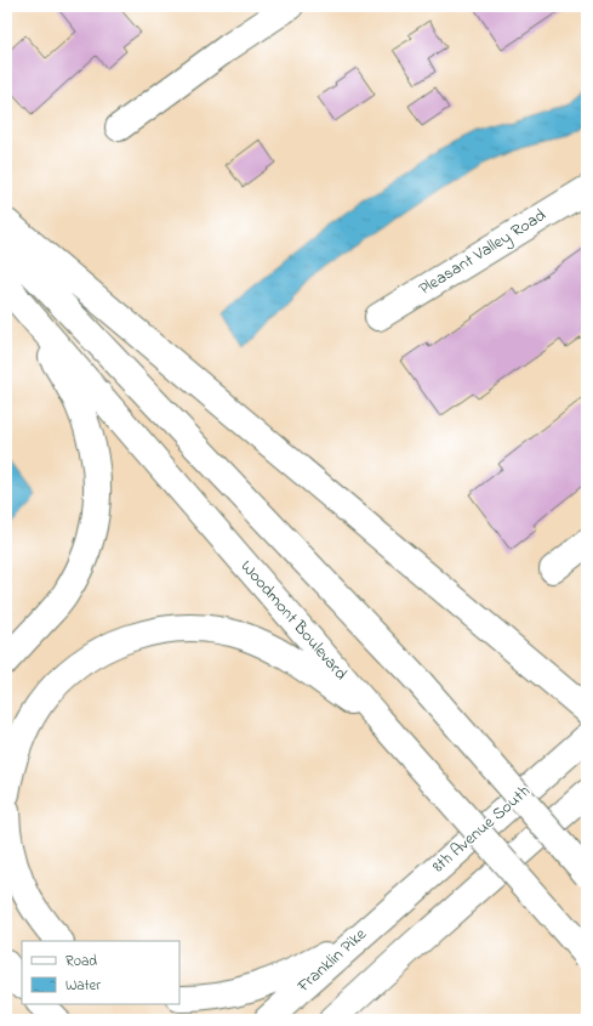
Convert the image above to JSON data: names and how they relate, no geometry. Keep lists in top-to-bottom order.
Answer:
{
  "streets": {
    "main road": [
      "Pleasant Valley Road",
      "Woodmont Boulevard",
      "8th Avenue South",
      "Franklin Pike"
    ]
  },
  "crossings": [
    ["8th Avenue South", "Franklin Pike"]
  ],
  "legend": ["Road", "Water"]
}
